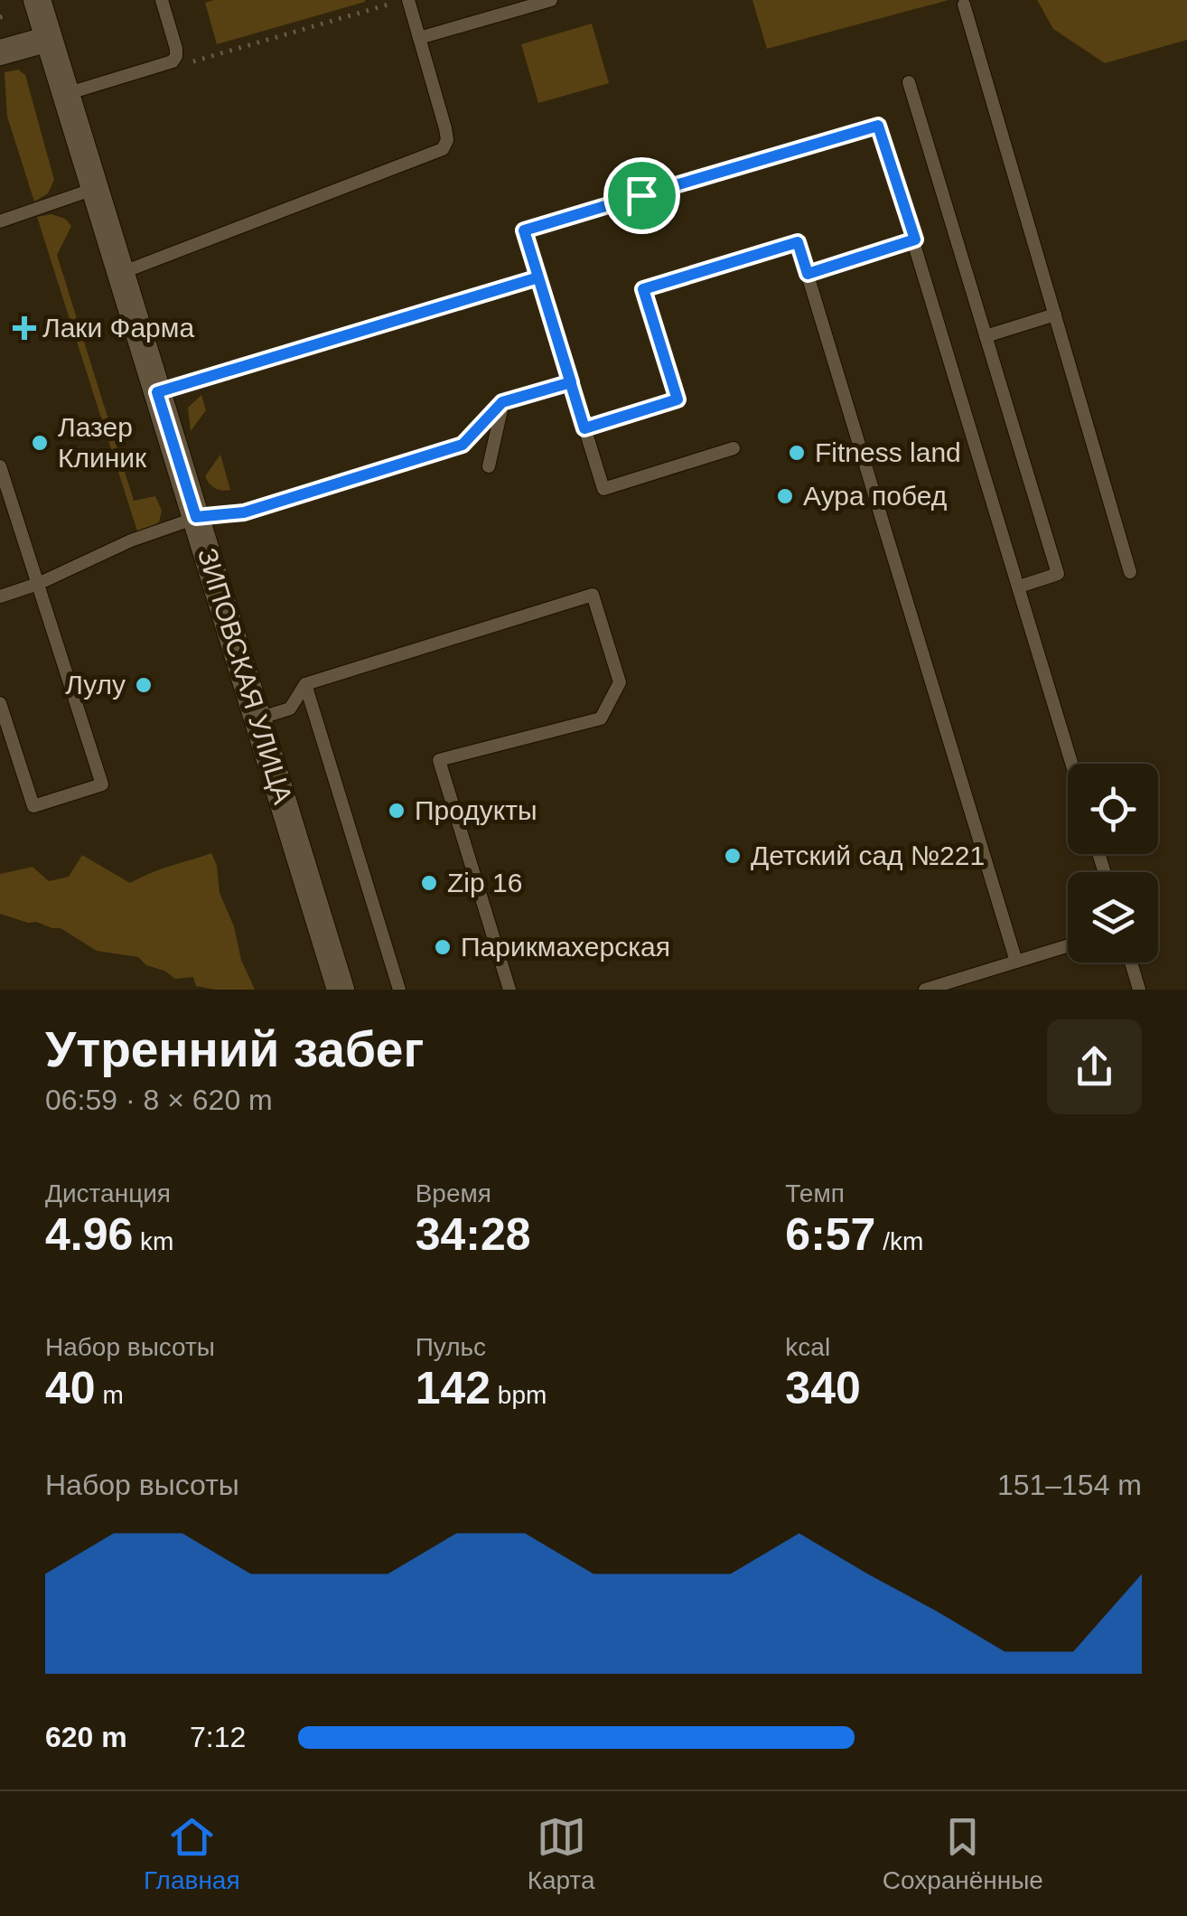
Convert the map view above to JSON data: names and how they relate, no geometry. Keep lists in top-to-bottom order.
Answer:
{
  "streets": {
    "street": ["ЗИПОВСКАЯ УЛИЦА"]
  },
  "places": {
    "health": ["Лаки Фарма"],
    "other": [
      "Лазер Клиник",
      "Fitness land",
      "Аура побед",
      "Лулу",
      "Продукты",
      "Детский сад №221",
      "Zip 16",
      "Парикмахерская"
    ]
  },
  "page": {
    "heading": ["Утренний забег", "06:59 · 8 × 620 m"],
    "stats": [
      ["Дистанция", "4.96 km"],
      ["Время", "34:28"],
      ["Темп", "6:57 /km"],
      ["Набор высоты", "40 m"],
      ["Пульс", "142 bpm"],
      ["kcal", "340"]
    ],
    "chart": ["Набор высоты", "151–154 m"],
    "list": [
      {
        "name": "620 m",
        "note": "7:12"
      }
    ],
    "tabs": ["Главная", "Карта", "Сохранённые"]
  }
}
